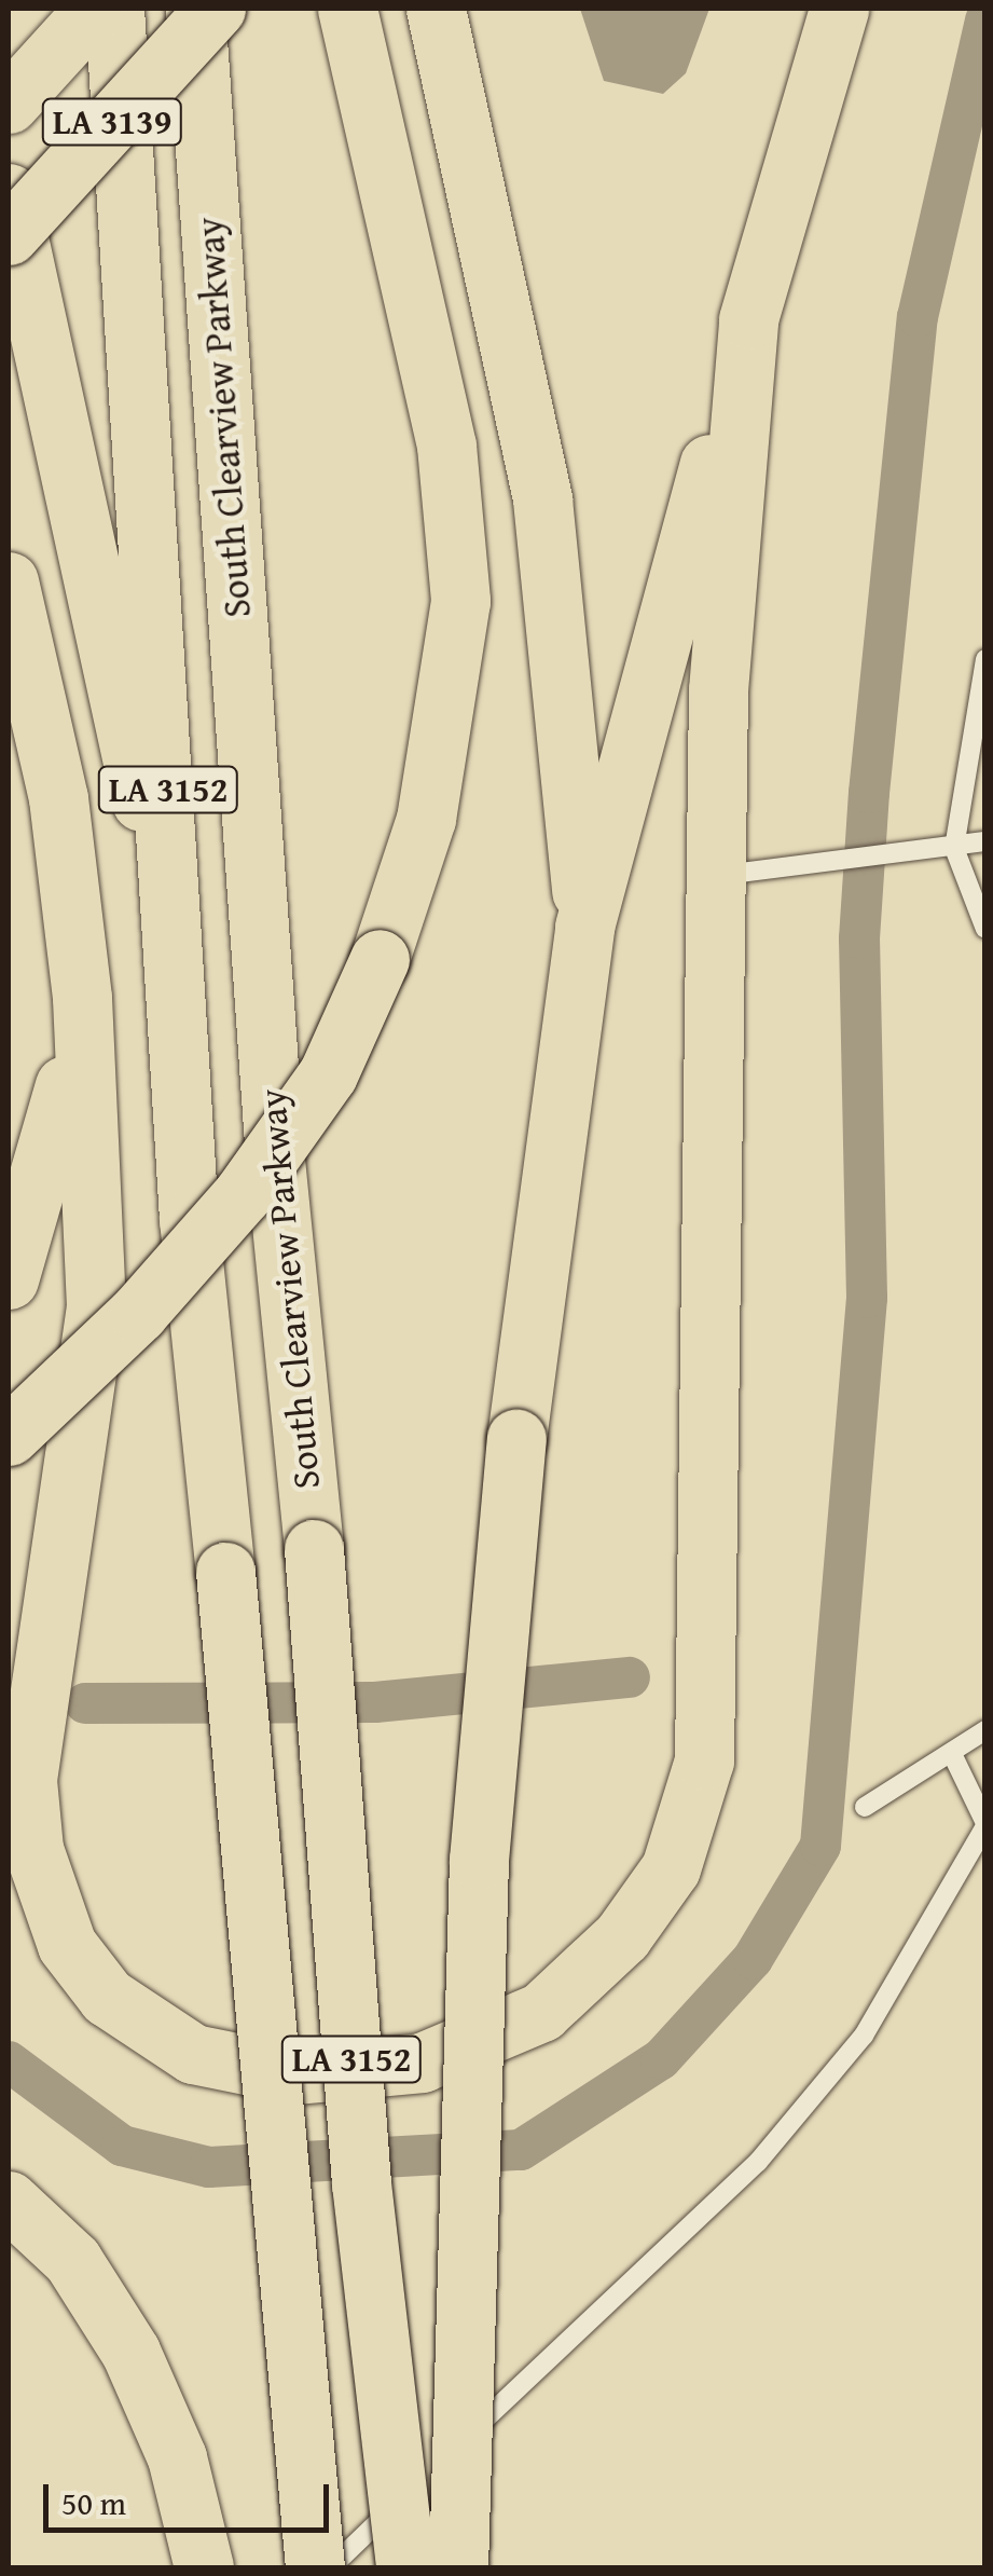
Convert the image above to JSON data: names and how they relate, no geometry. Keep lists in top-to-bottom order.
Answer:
{
  "streets": {
    "highway": ["LA 3139", "South Clearview Parkway", "LA 3152"]
  },
  "scale_bar": "50 m"
}
